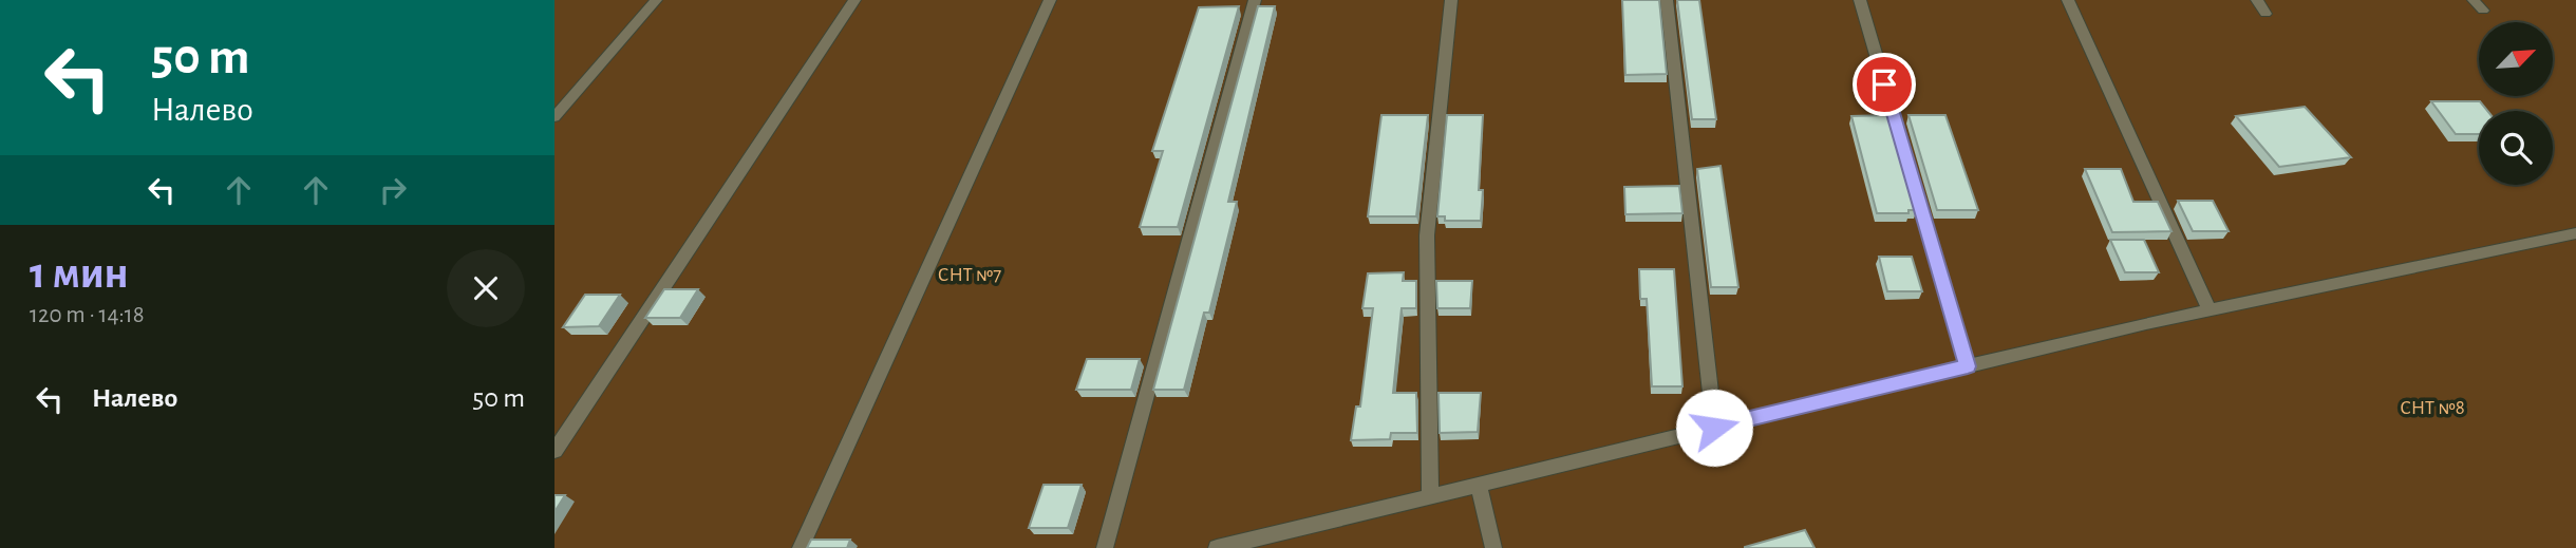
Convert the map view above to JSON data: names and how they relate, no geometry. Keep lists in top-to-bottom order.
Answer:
{
  "parks": ["СНТ №7", "СНТ №8"],
  "north": "top right",
  "page": {
    "turn": ["50 m", "Налево"],
    "heading": ["1 мин", "120 m · 14:18"],
    "list": [
      {
        "name": "Налево",
        "value": "50 m"
      }
    ]
  }
}
